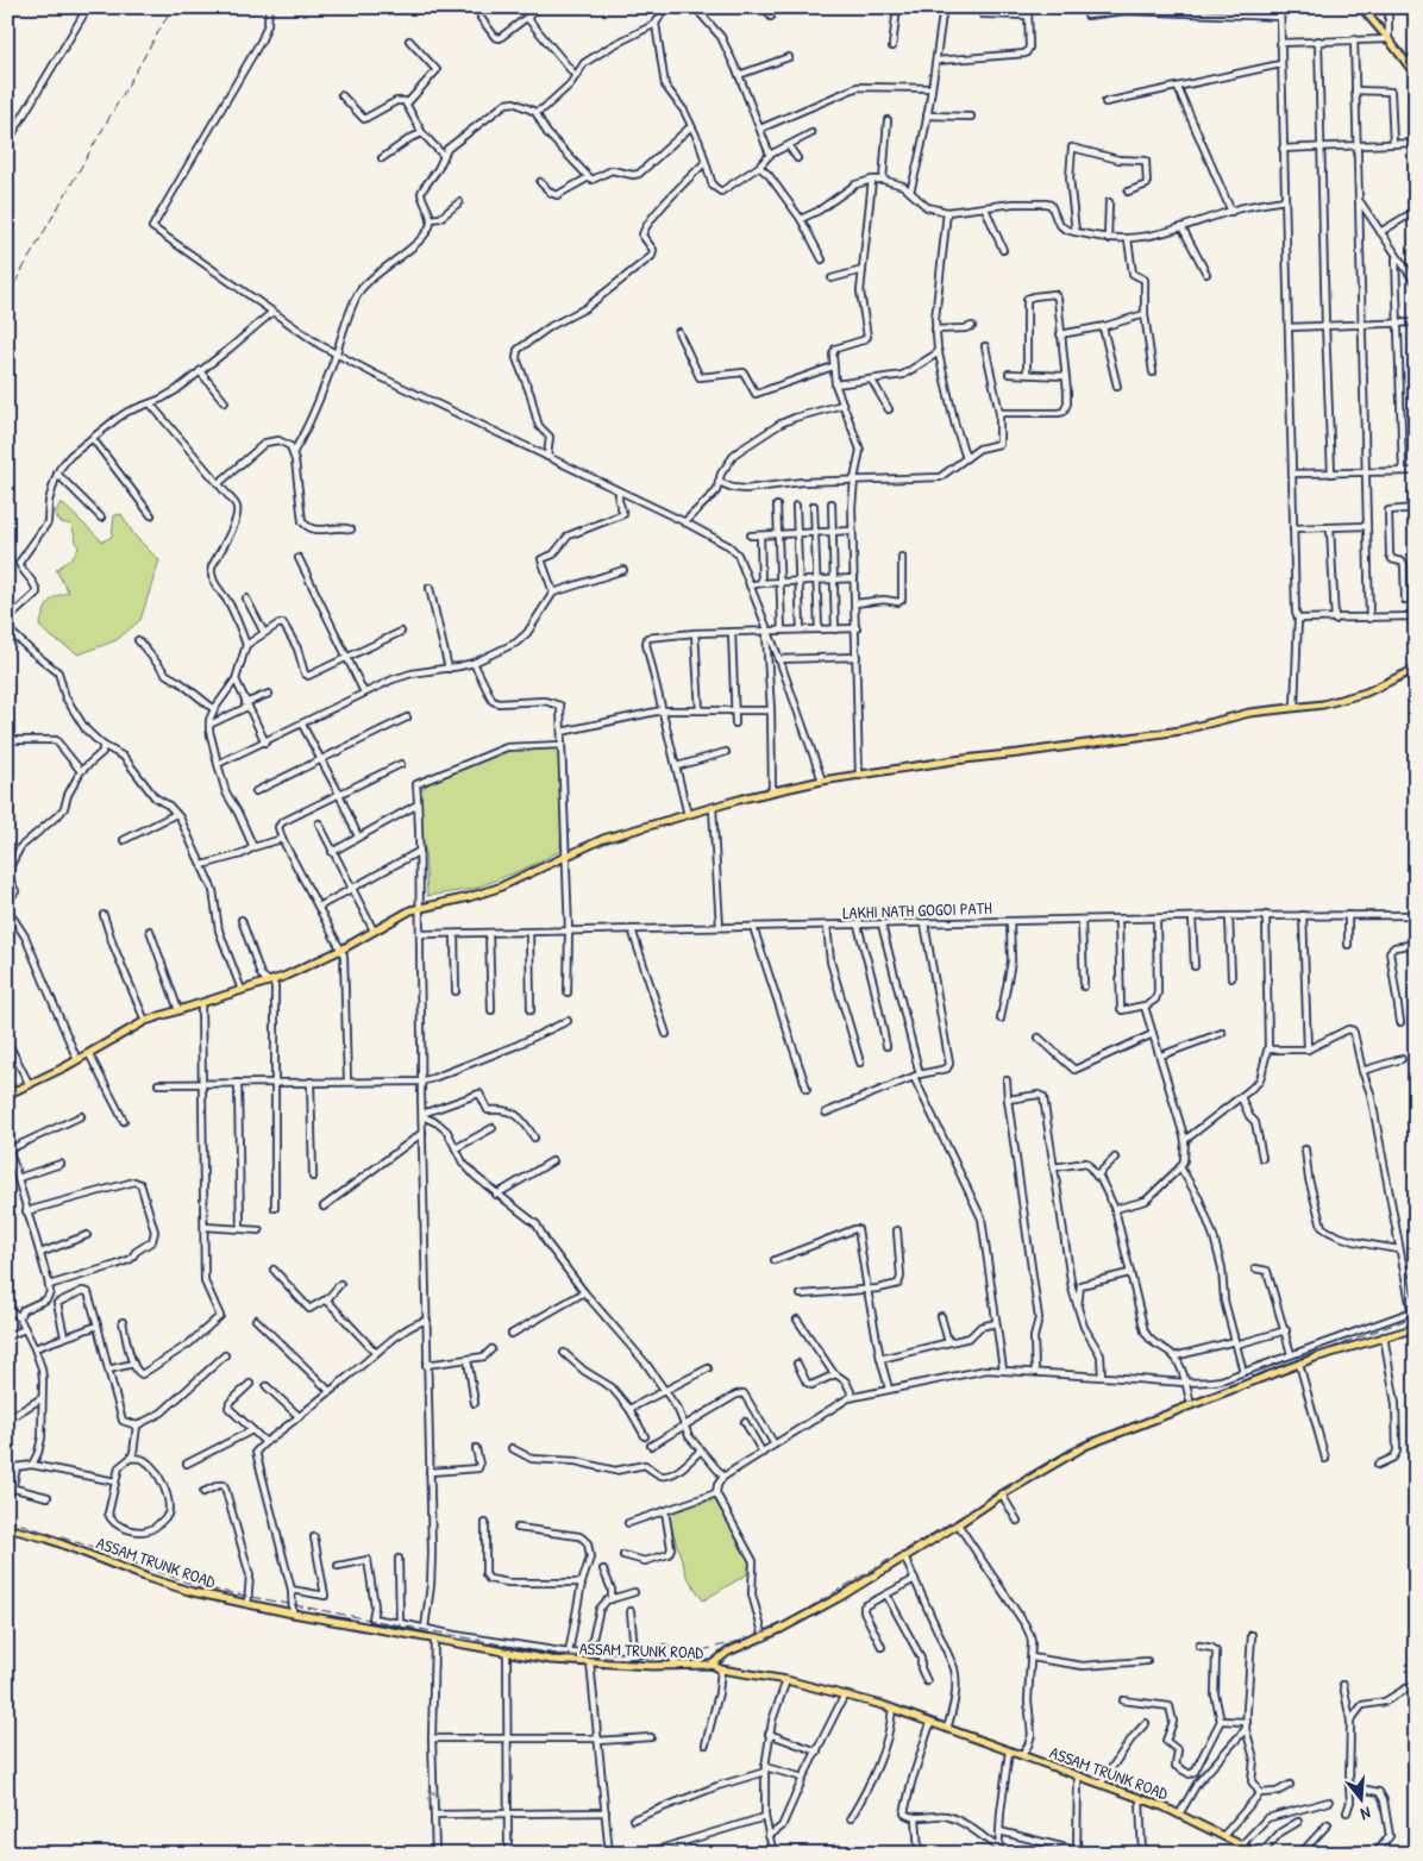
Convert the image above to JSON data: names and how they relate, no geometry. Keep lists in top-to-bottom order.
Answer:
{
  "streets": {
    "main road": ["ASSAM TRUNK ROAD"],
    "street": ["LAKHI NATH GOGOI PATH"]
  },
  "north": "bottom"
}
